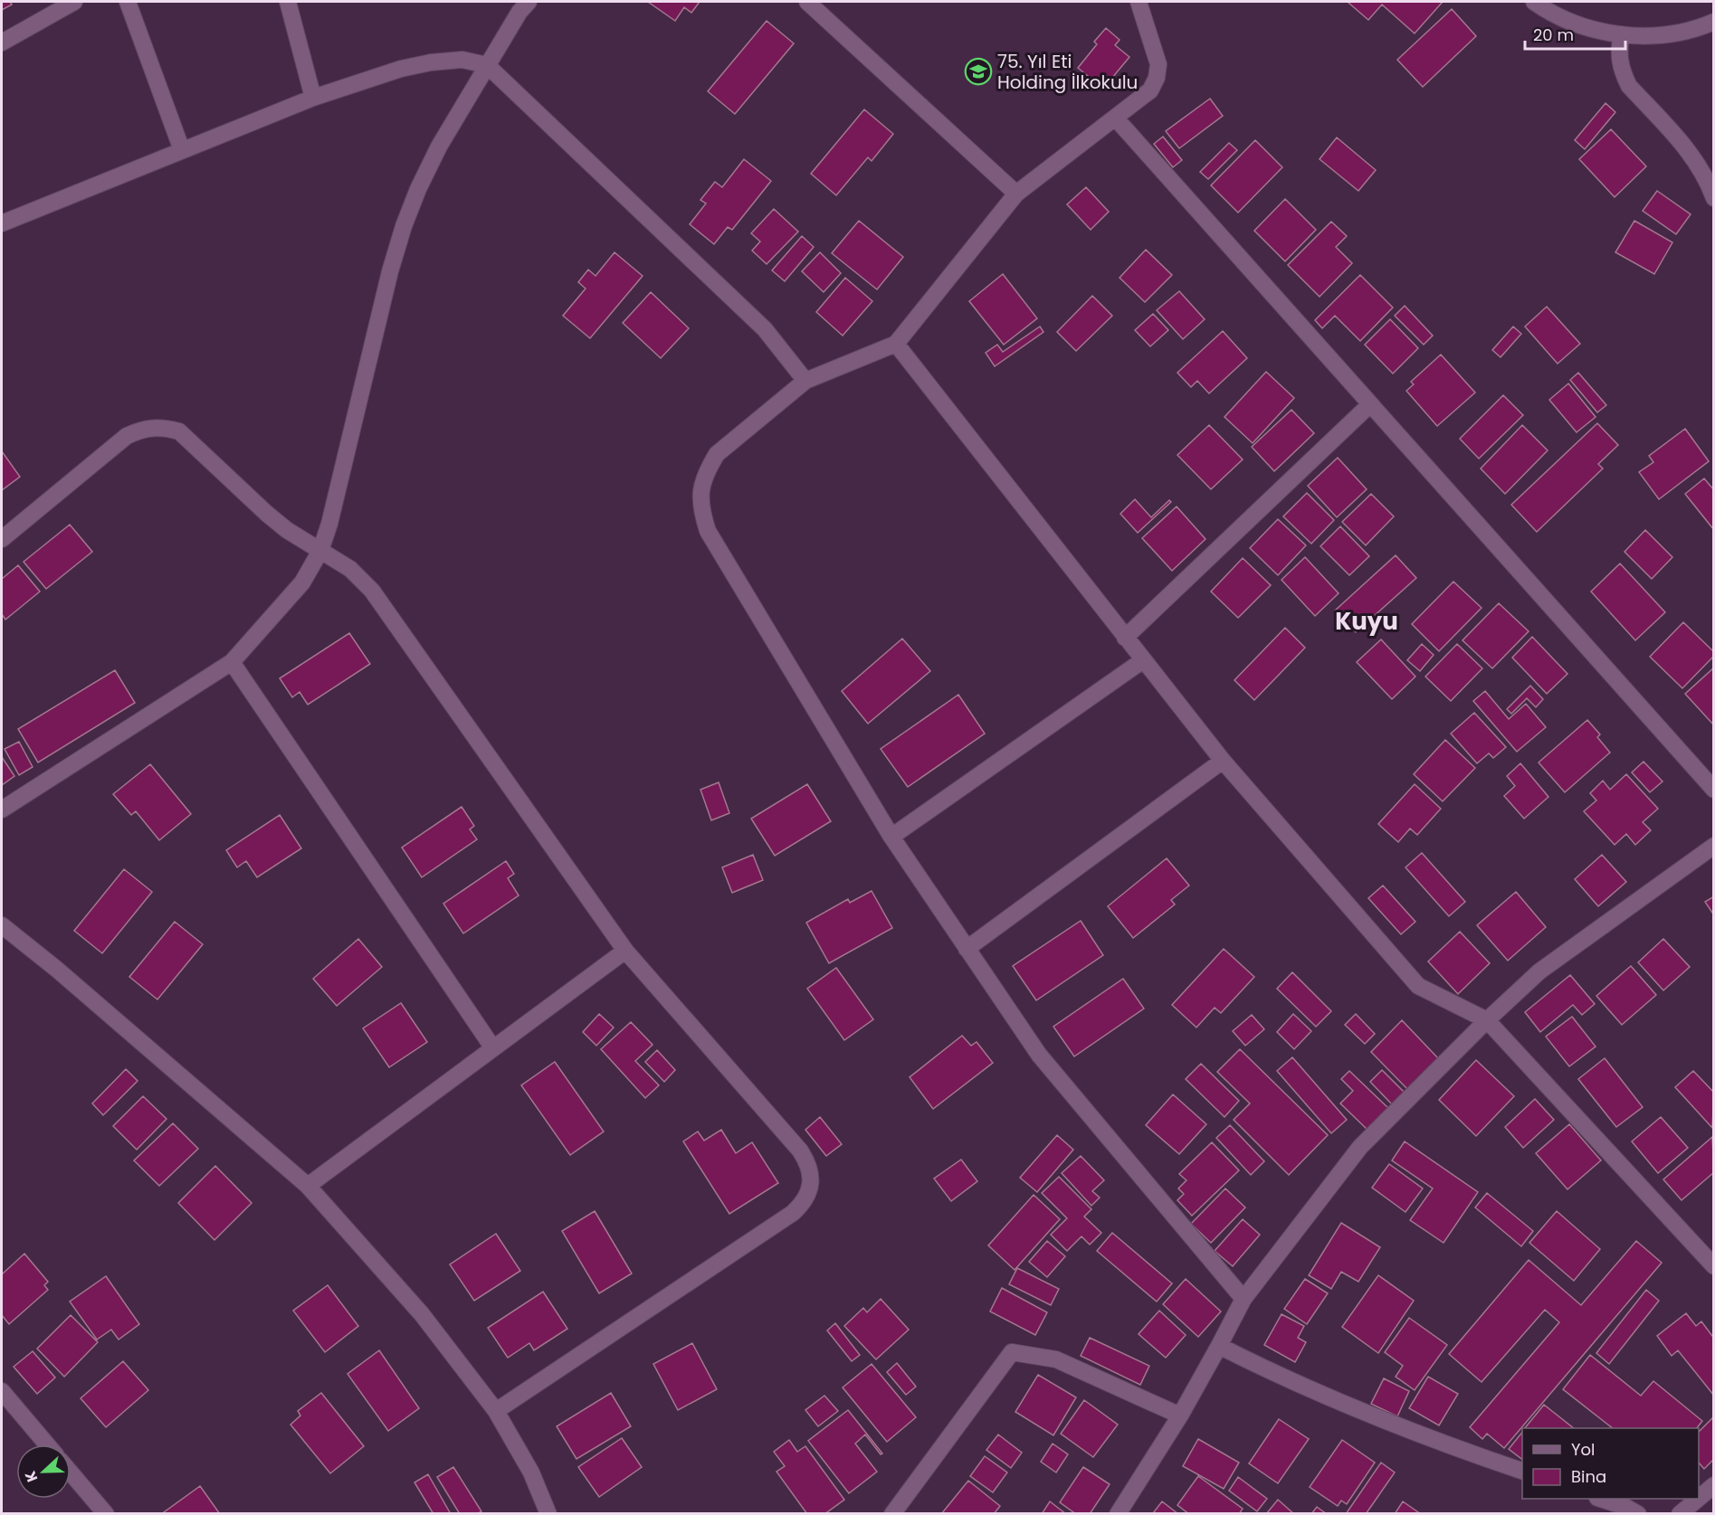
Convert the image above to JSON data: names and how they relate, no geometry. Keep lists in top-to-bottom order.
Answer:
{
  "districts": ["Kuyu"],
  "places": {
    "school or university": ["75. Yıl Eti Holding İlkokulu"]
  },
  "legend": ["Yol", "Bina"],
  "scale_bar": "20 m",
  "north": "left"
}
